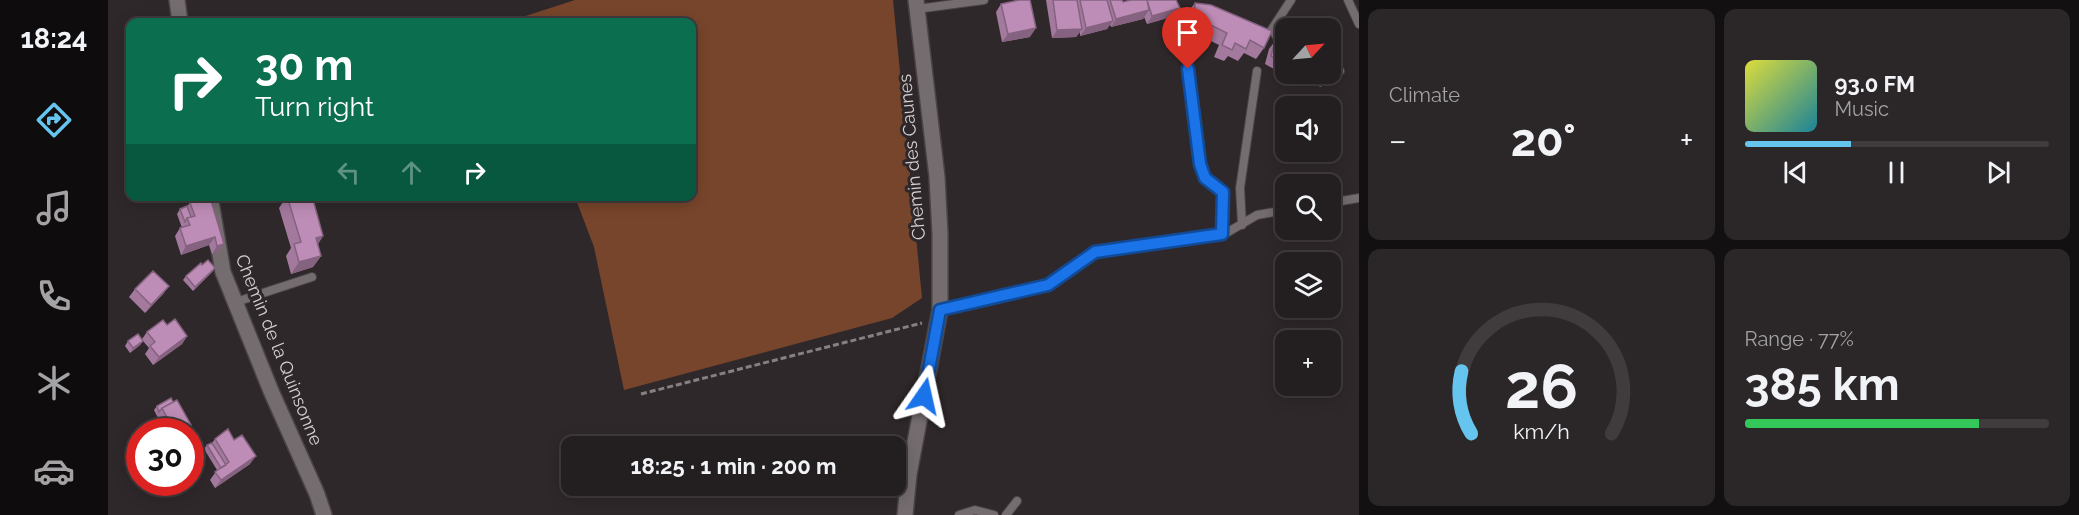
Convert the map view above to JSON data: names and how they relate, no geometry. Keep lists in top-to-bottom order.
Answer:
{
  "streets": {
    "street": ["Chemin des Caunes", "Chemin de la Quinsonne"]
  },
  "north": "top right",
  "page": {
    "tabs": "18:24",
    "tile": [
      "Climate",
      ["Range · 77%", "385 km"]
    ],
    "map_buttons": "+",
    "turn": ["30 m", "Turn right"],
    "song": ["93.0 FM", "Music"],
    "heat": ["−", "20°", "+"],
    "limit": "30",
    "trip": "18:25 · 1 min · 200 m",
    "gauge": ["26", "km/h"]
  }
}
